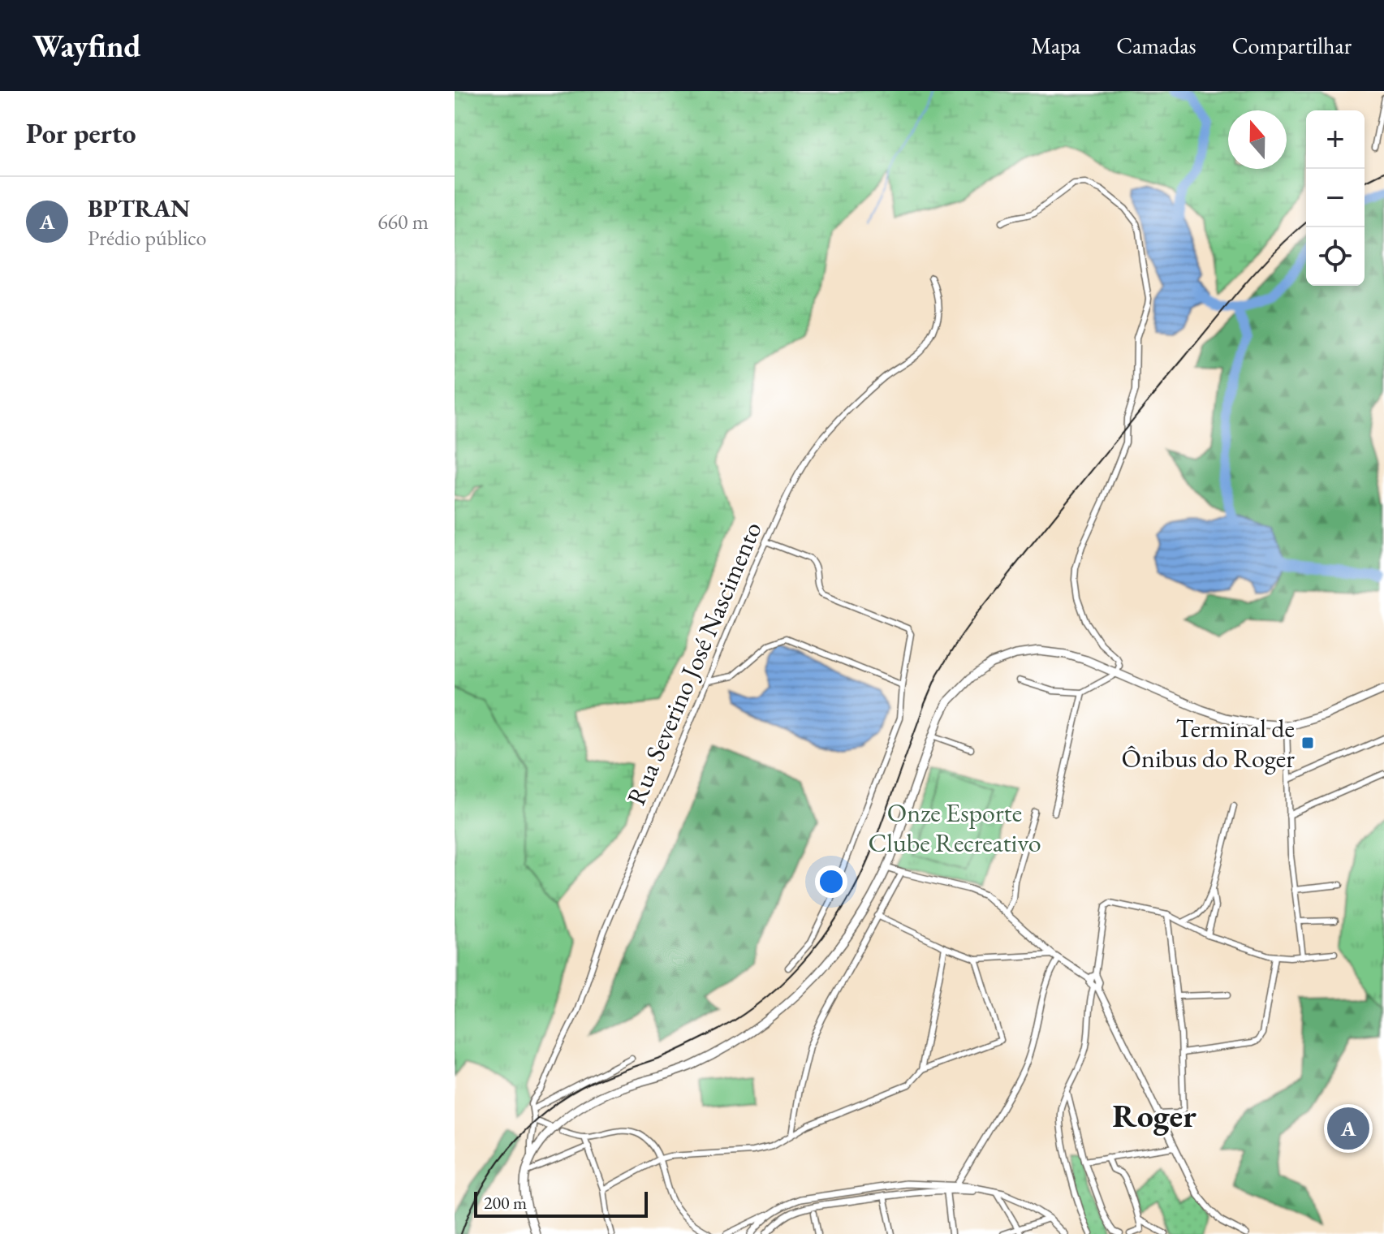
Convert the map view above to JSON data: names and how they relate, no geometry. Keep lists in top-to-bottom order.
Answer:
{
  "streets": {
    "street": ["Rua Severino José Nascimento"]
  },
  "districts": ["Roger"],
  "parks": ["Onze Esporte Clube Recreativo"],
  "places": {
    "transit": ["Terminal de Ônibus do Roger"]
  },
  "scale_bar": "200 m",
  "north": "top",
  "page": {
    "header": "Wayfind",
    "nav": ["Mapa", "Camadas", "Compartilhar"],
    "heading": "Por perto",
    "map_buttons": ["+", "−"],
    "list": [
      {
        "mark": "A",
        "name": "BPTRAN",
        "note": "Prédio público",
        "value": "660 m"
      }
    ],
    "pins": "A",
    "scale": "200 m"
  }
}
